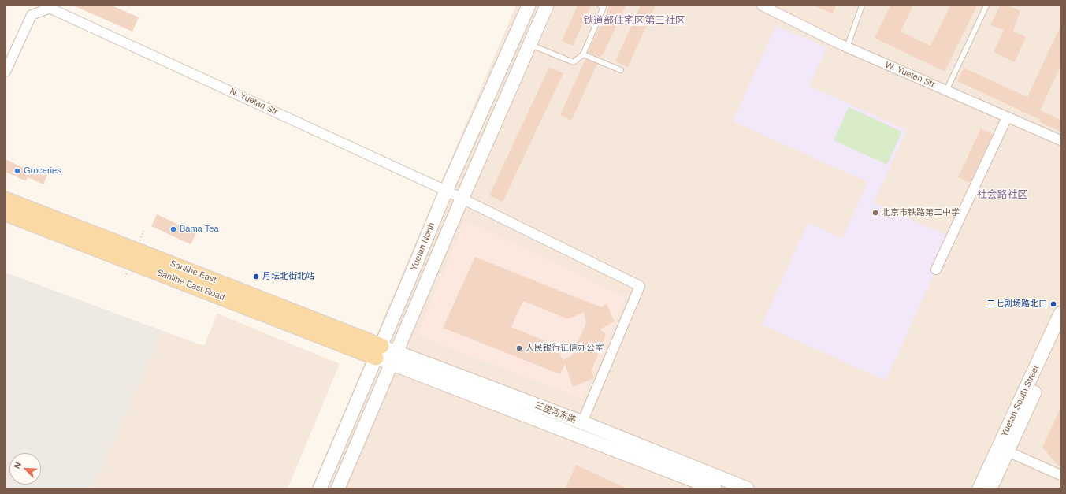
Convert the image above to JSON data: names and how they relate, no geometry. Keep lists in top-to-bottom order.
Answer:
{
  "streets": {
    "main road": [
      "Yuetan North",
      "Sanlihe East",
      "Sanlihe East Road",
      "Yuetan South Street",
      "三里河东路"
    ],
    "street": ["W. Yuetan Str", "N. Yuetan Str"]
  },
  "crossings": [
    ["N. Yuetan Str", "Yuetan North"],
    ["N. Yuetan Str", "三里河东路"],
    ["Yuetan North", "Sanlihe East"],
    ["Yuetan North", "Sanlihe East Road"],
    ["Yuetan North", "三里河东路"],
    ["Sanlihe East", "Sanlihe East Road"],
    ["Sanlihe East", "三里河东路"],
    ["Sanlihe East Road", "三里河东路"]
  ],
  "districts": ["铁道部住宅区第三社区", "社会路社区"],
  "places": [
    "Groceries",
    "北京市铁路第二中学",
    "Bama Tea",
    "月坛北街北站",
    "二七剧场路北口",
    "人民银行征信办公室"
  ],
  "north": "top left"
}
